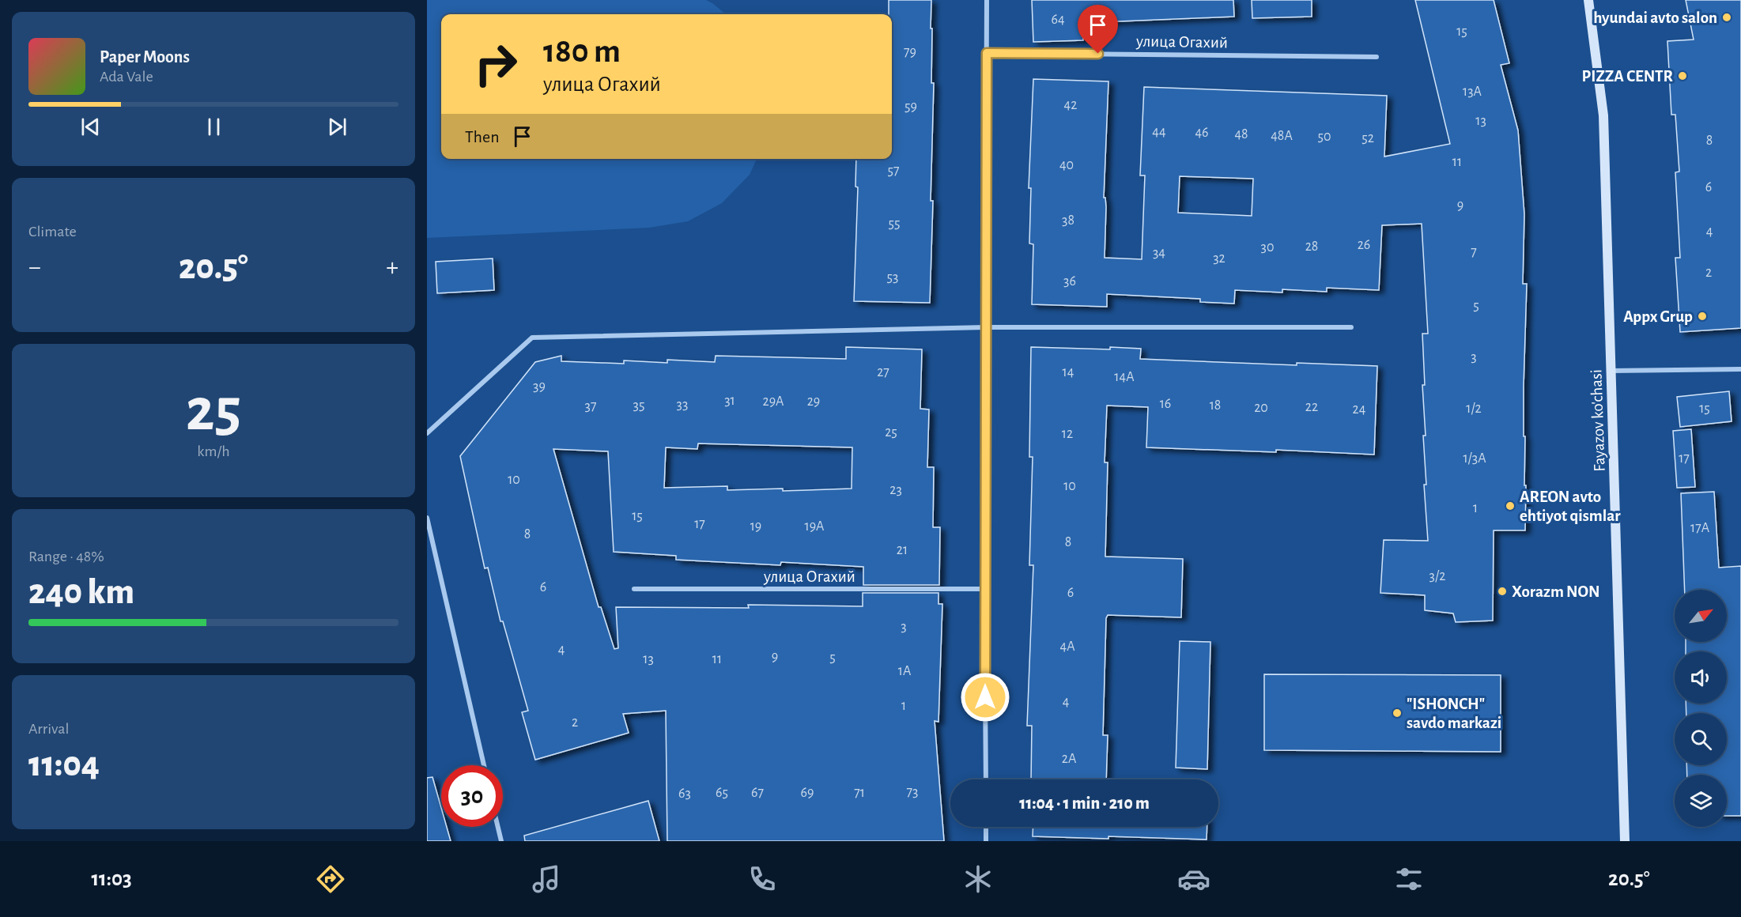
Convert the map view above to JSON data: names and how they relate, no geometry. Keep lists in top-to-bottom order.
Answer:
{
  "streets": {
    "main road": ["Fayazov ko'chasi"],
    "street": ["улица Огахий"]
  },
  "places": [
    "hyundai avto salon",
    "PIZZA CENTR",
    "Appx Grup",
    "AREON avto ehtiyot qismlar",
    "Xorazm NON",
    "\"ISHONCH\" savdo markazi"
  ],
  "house_numbers": [
    "64",
    "15",
    "79",
    "13A",
    "42",
    "59",
    "13",
    "44",
    "46",
    "48",
    "48A",
    "50",
    "52",
    "8",
    "11",
    "40",
    "57",
    "6",
    "9",
    "38",
    "55",
    "4",
    "26",
    "28",
    "30",
    "7",
    "34",
    "32",
    "2",
    "53",
    "36",
    "5",
    "3",
    "27",
    "14",
    "14A",
    "39",
    "31",
    "29A",
    "29",
    "16",
    "33",
    "35",
    "18",
    "37",
    "22",
    "20",
    "1/2",
    "15",
    "24",
    "25",
    "12",
    "1/3A",
    "17",
    "10",
    "10",
    "23",
    "1",
    "15",
    "17",
    "19",
    "19A",
    "17A",
    "8",
    "8",
    "21",
    "3/2",
    "6",
    "6",
    "3",
    "4A",
    "4",
    "9",
    "5",
    "13",
    "11",
    "1A",
    "4",
    "1",
    "2",
    "2A",
    "73",
    "65",
    "67",
    "69",
    "71",
    "63"
  ],
  "north": "top right",
  "page": {
    "turn": ["180 m", "улица Огахий"],
    "song": ["Paper Moons", "Ada Vale"],
    "then": "Then",
    "tile": [
      "Climate",
      ["25", "km/h"],
      ["Range · 48%", "240 km"],
      ["Arrival", "11:04"]
    ],
    "heat": ["−", "20.5°", "+"],
    "limit": "30",
    "trip": "11:04 · 1 min · 210 m",
    "tabs": ["11:03", "20.5°"]
  }
}
